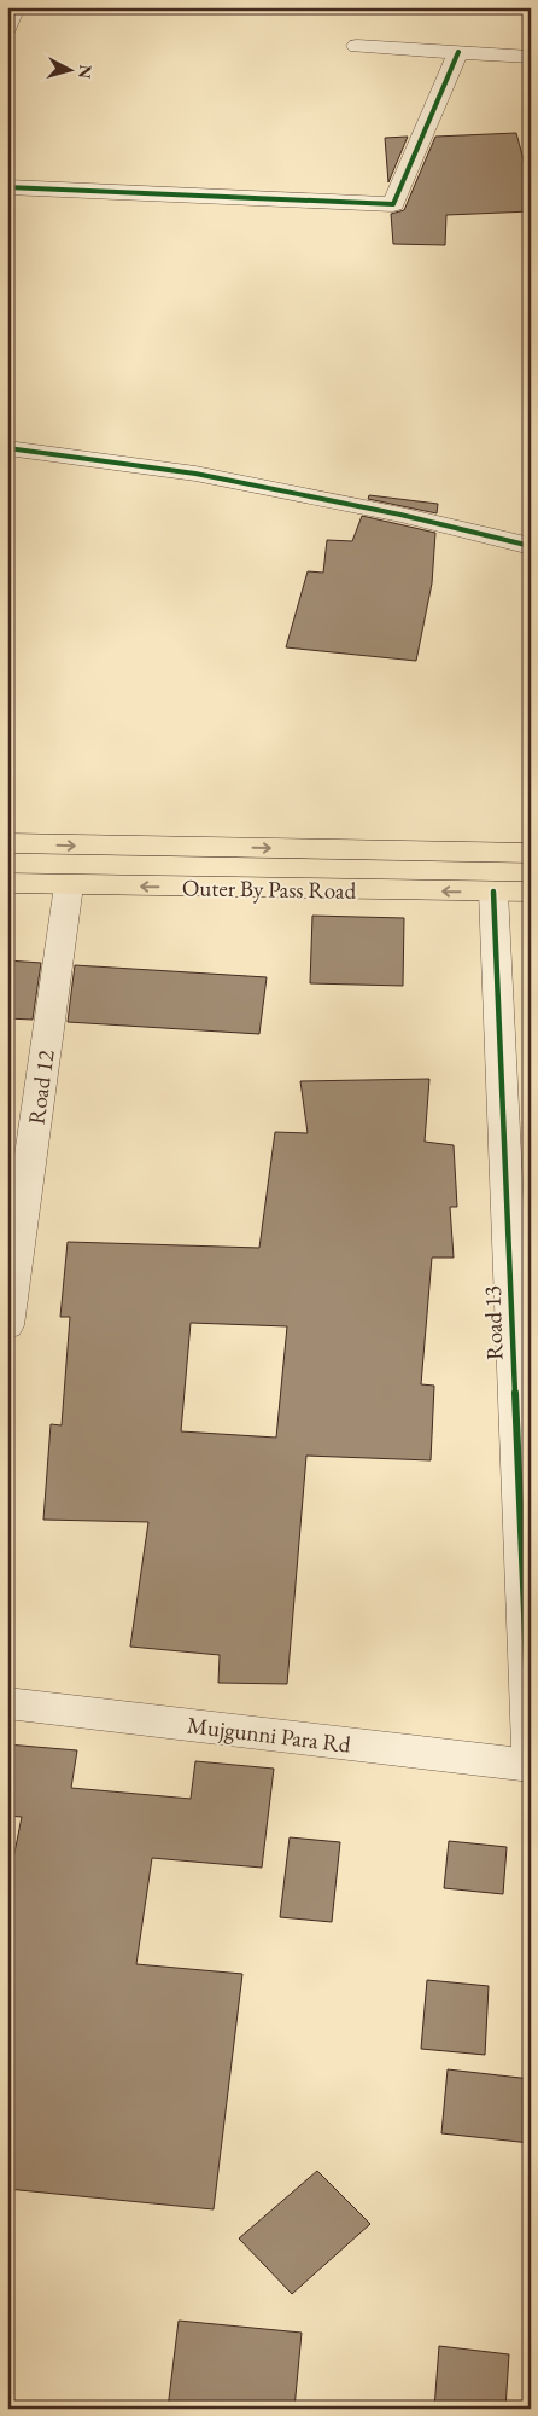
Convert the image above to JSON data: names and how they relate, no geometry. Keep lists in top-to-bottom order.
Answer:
{
  "streets": {
    "main road": ["Outer By Pass Road"],
    "street": ["Road 12", "Road 13", "Mujgunni Para Rd"]
  },
  "crossings": [
    ["Outer By Pass Road", "Road 12"],
    ["Outer By Pass Road", "Road 13"]
  ],
  "north": "right"
}
